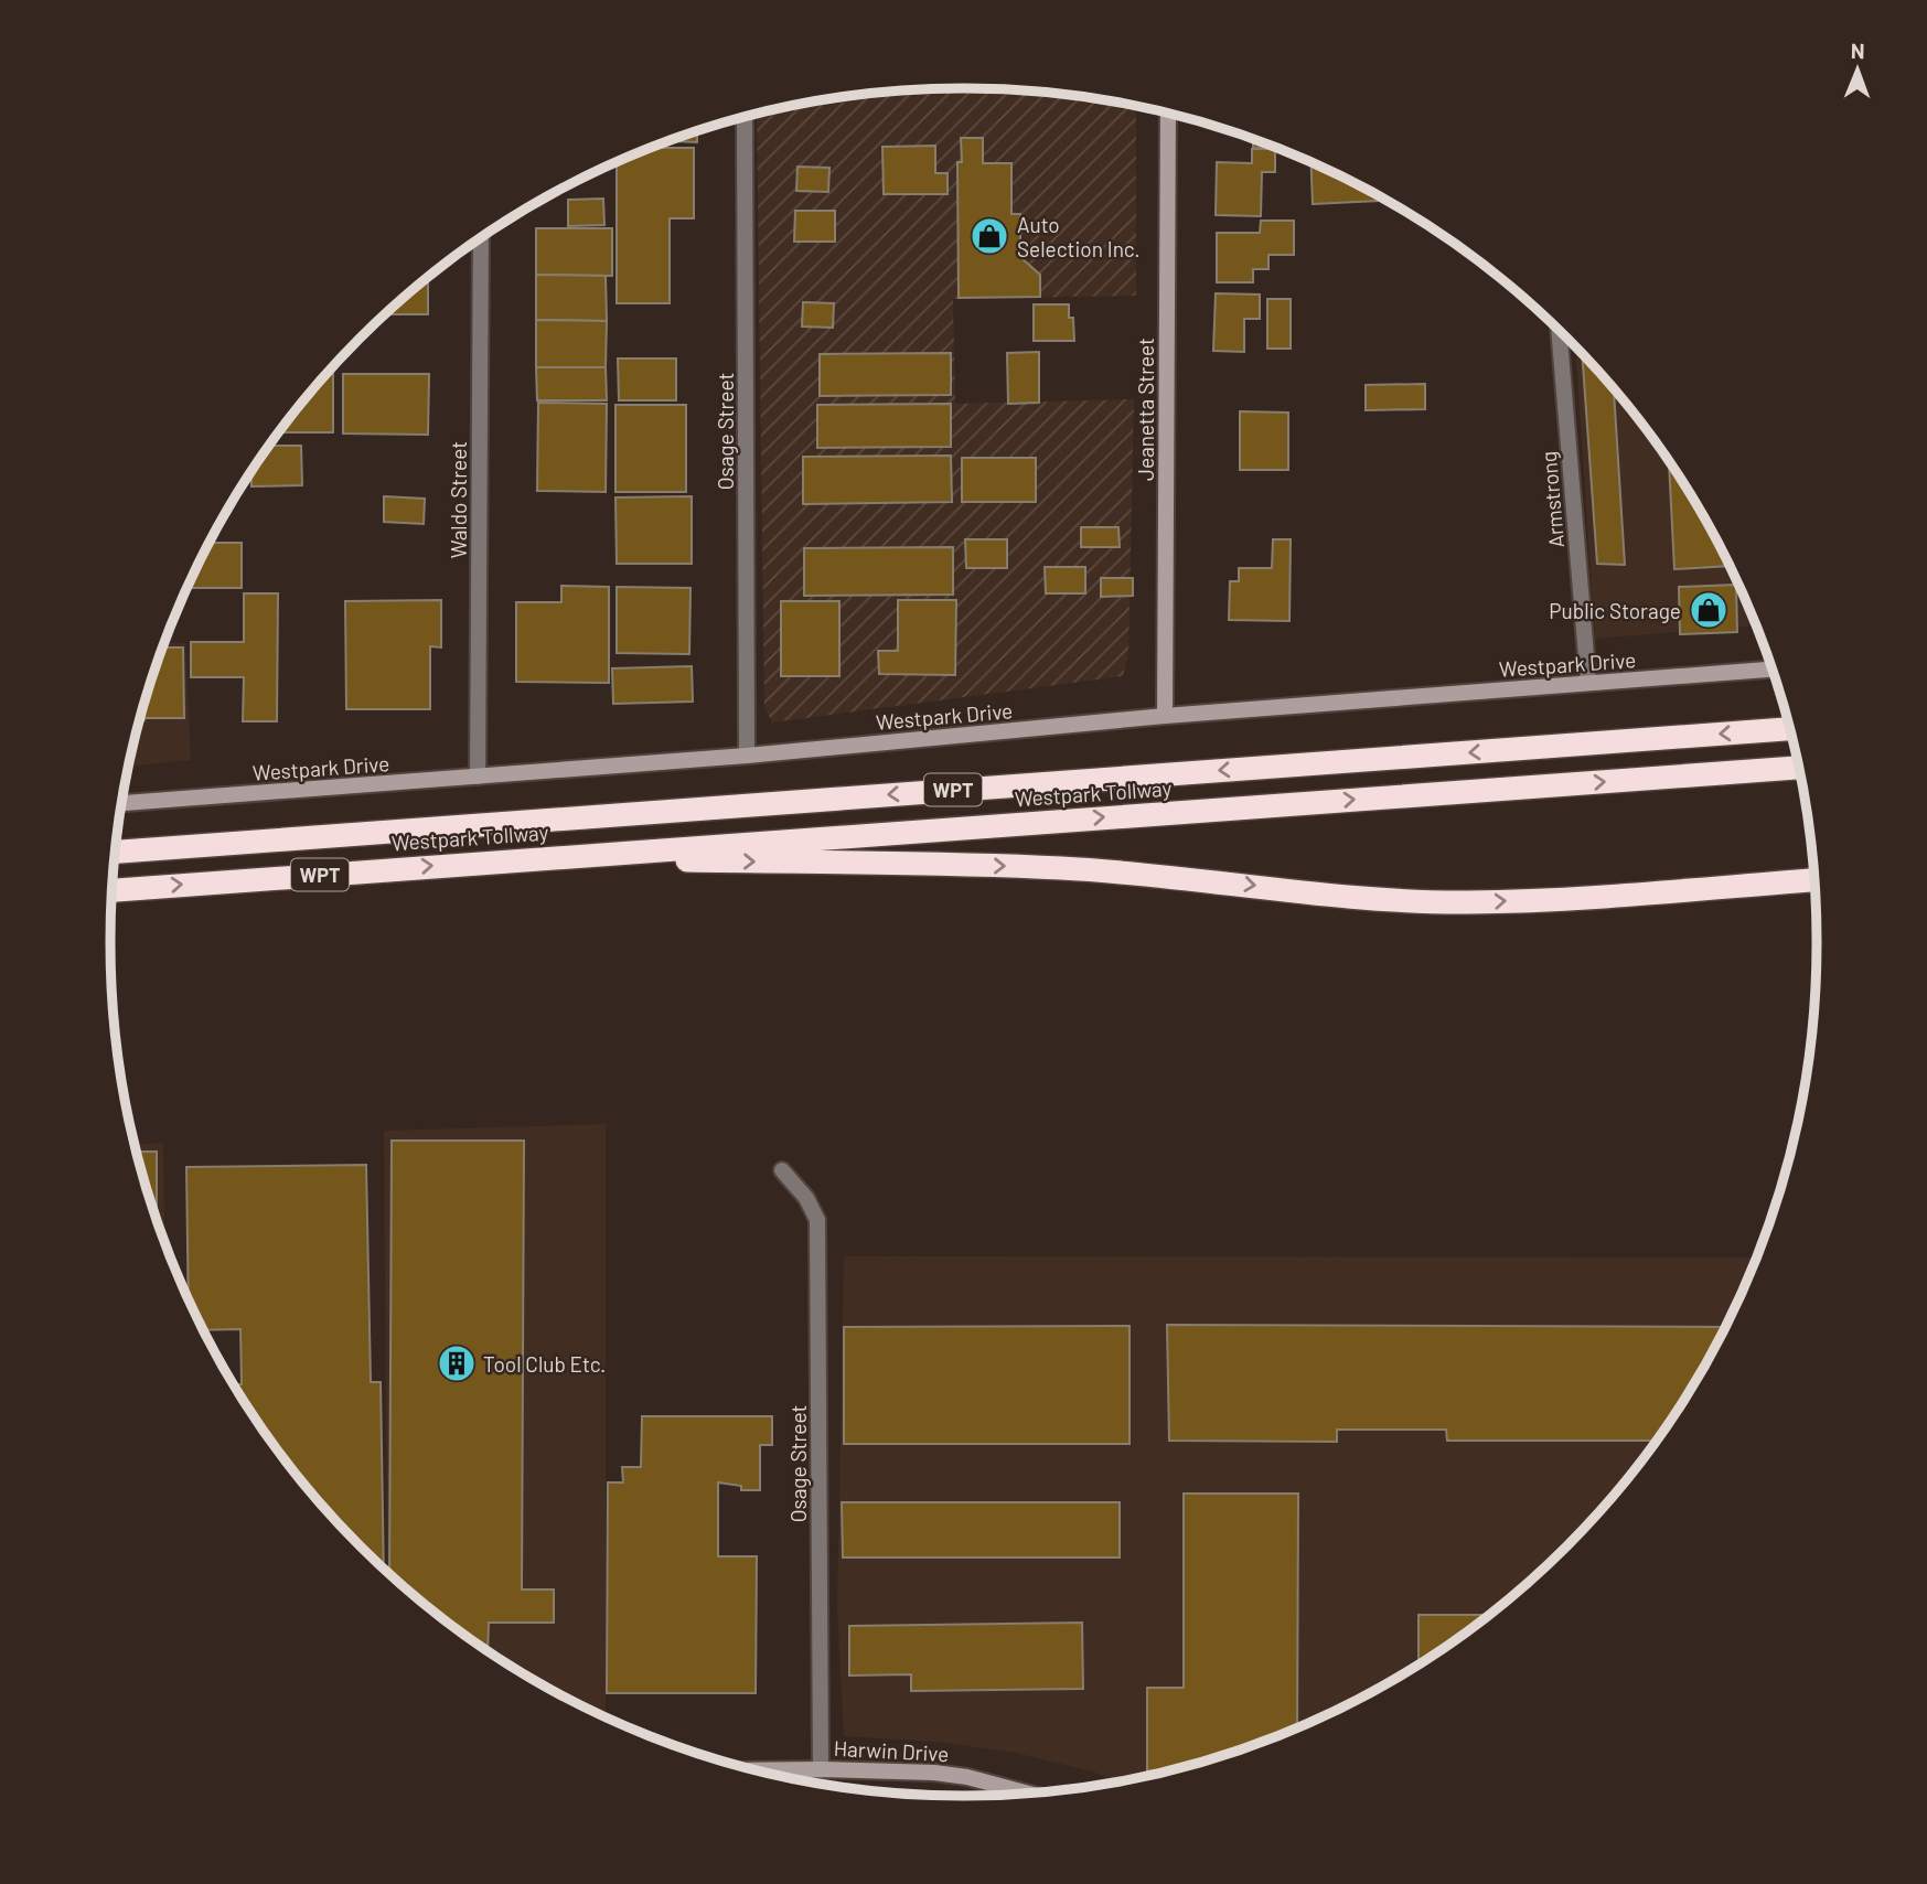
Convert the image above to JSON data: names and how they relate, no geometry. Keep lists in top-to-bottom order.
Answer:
{
  "streets": {
    "highway": ["WPT", "Westpark Tollway"],
    "main road": ["Jeanetta Street", "Westpark Drive", "Harwin Drive"],
    "street": ["Osage Street", "Waldo Street", "Armstrong"]
  },
  "crossings": [
    ["Jeanetta Street", "Westpark Drive"],
    ["Osage Street", "Westpark Drive"],
    ["Osage Street", "Harwin Drive"],
    ["Waldo Street", "Westpark Drive"],
    ["Armstrong", "Westpark Drive"]
  ],
  "places": {
    "shop": ["Auto Selection Inc.", "Public Storage"],
    "building": ["Tool Club Etc."]
  },
  "north": "top"
}
